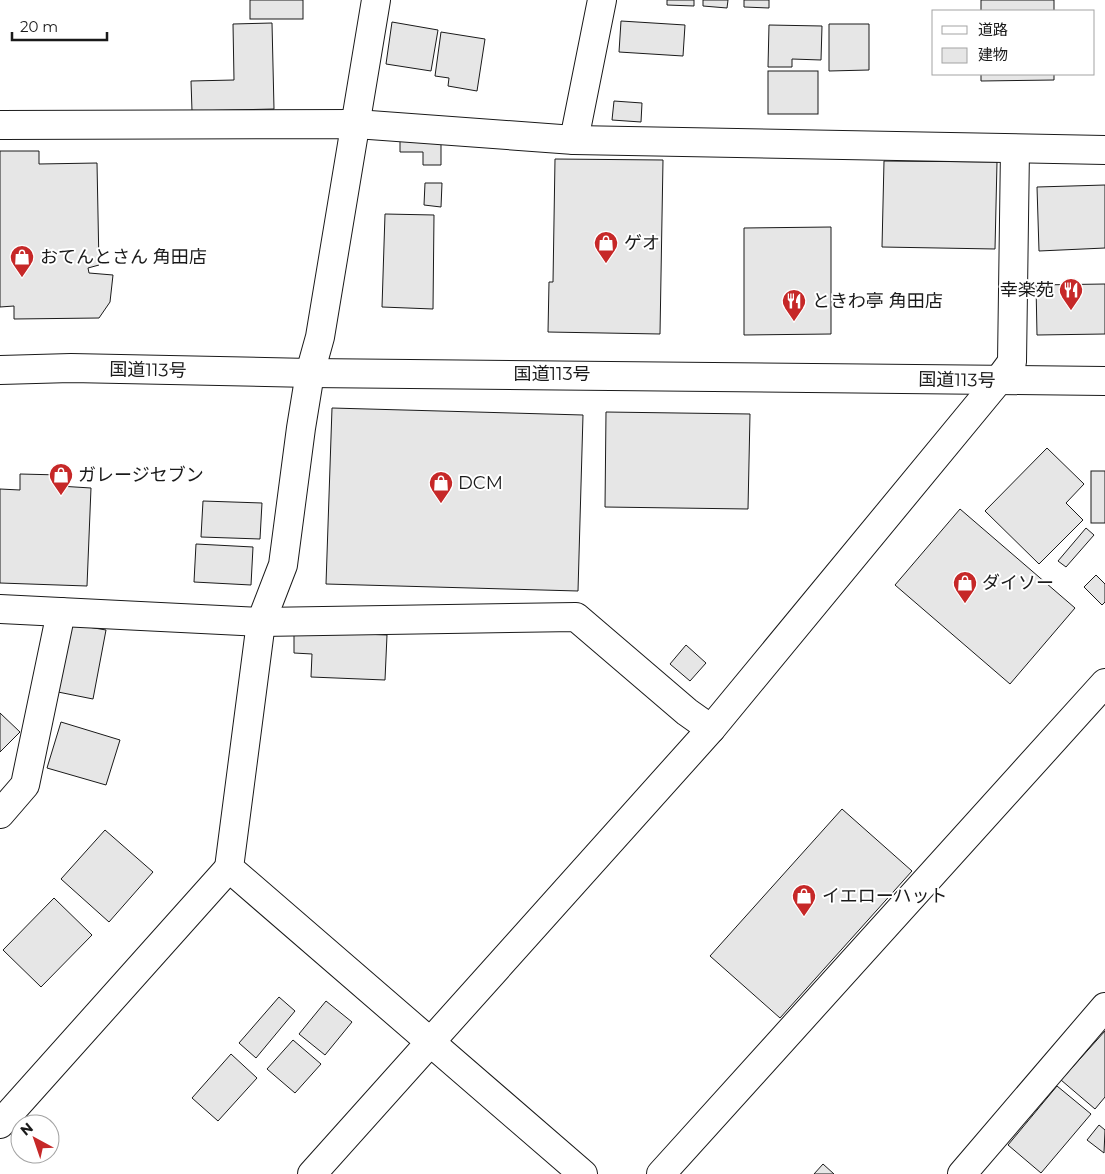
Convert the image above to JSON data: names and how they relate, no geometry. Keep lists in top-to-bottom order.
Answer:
{
  "streets": {
    "main road": ["国道113号"]
  },
  "places": {
    "shop": [
      "ゲオ",
      "おてんとさん 角田店",
      "ガレージセブン",
      "DCM",
      "ダイソー",
      "イエローハット"
    ],
    "restaurant": ["幸楽苑", "ときわ亭 角田店"]
  },
  "legend": ["道路", "建物"],
  "scale_bar": "20 m",
  "north": "top left"
}
